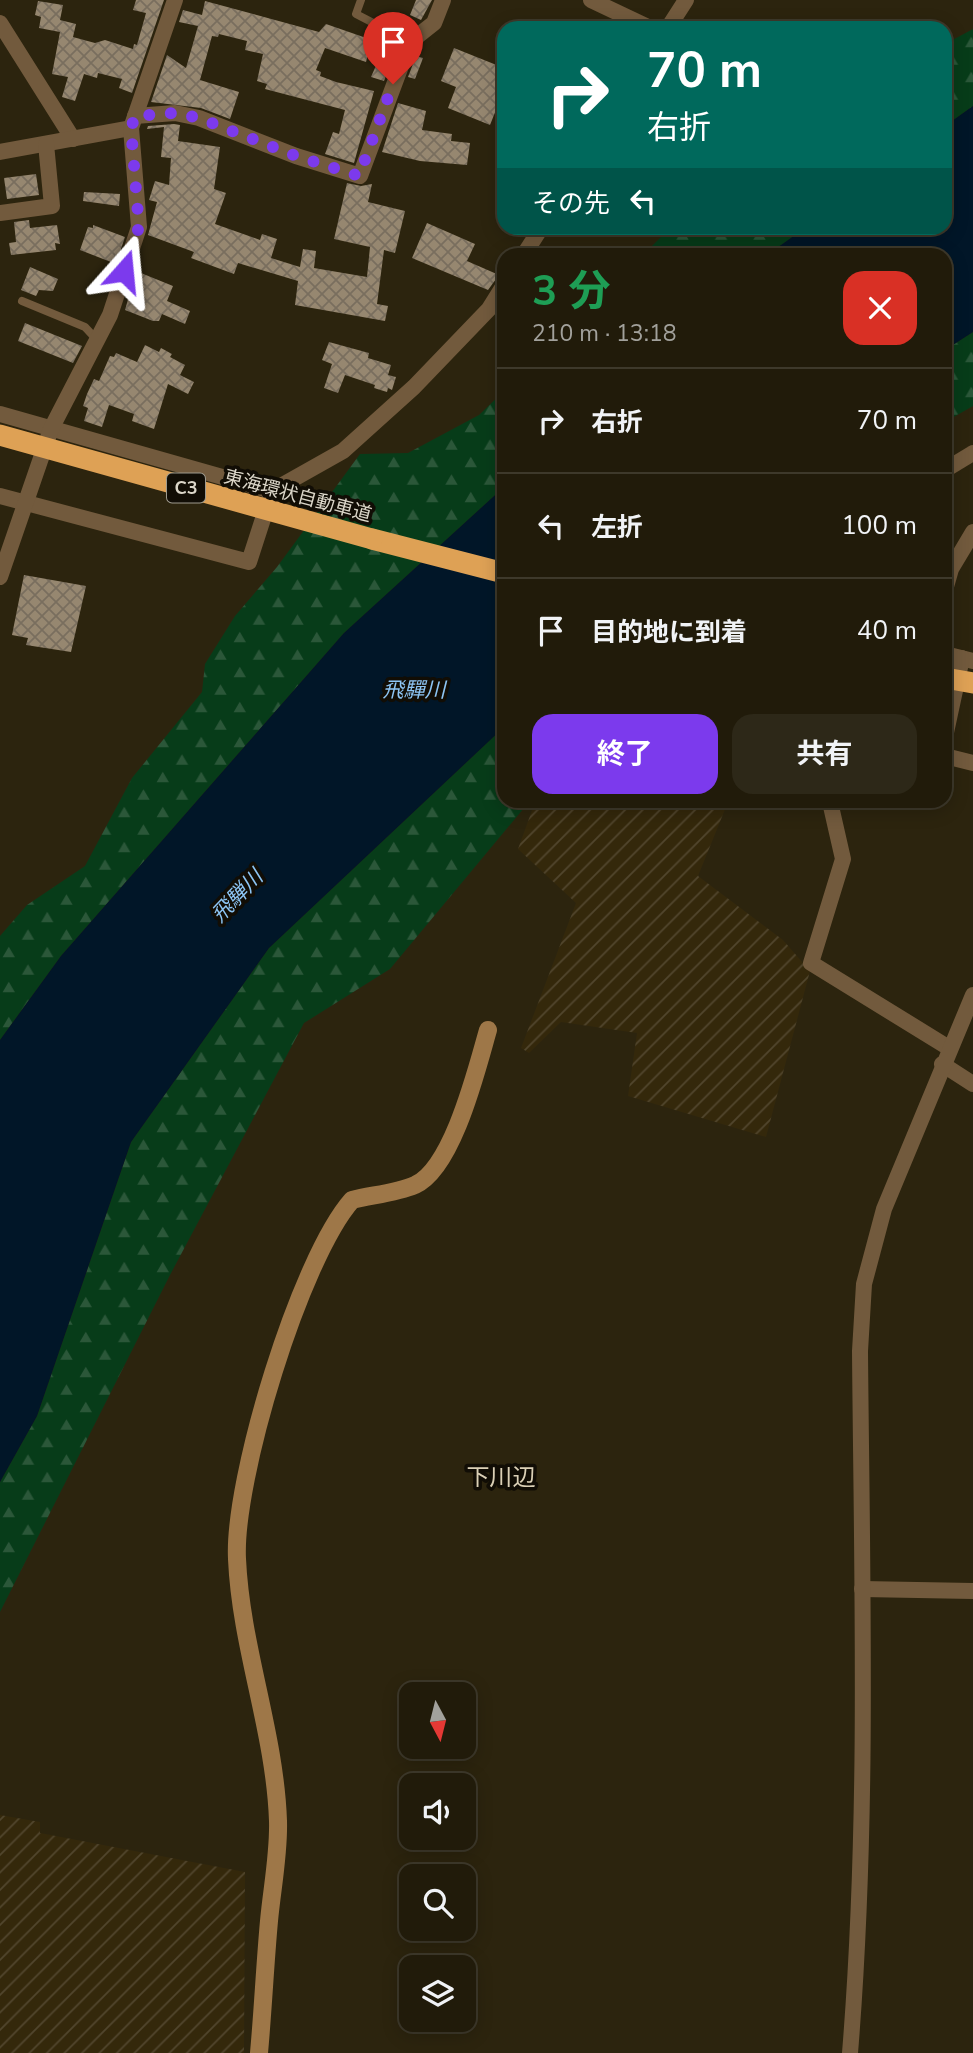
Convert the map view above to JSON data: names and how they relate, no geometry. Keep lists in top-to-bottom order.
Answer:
{
  "streets": {
    "highway": ["C3", "東海環状自動車道"]
  },
  "districts": ["下川辺"],
  "water": ["飛驒川", "飛騨川"],
  "north": "bottom",
  "page": {
    "turn": ["70 m", "右折"],
    "then": "その先",
    "heading": ["3 分", "210 m · 13:18"],
    "list": [
      {
        "name": "右折",
        "value": "70 m"
      },
      {
        "name": "左折",
        "value": "100 m"
      },
      {
        "name": "目的地に到着",
        "value": "40 m"
      }
    ],
    "buttons": ["終了", "共有"]
  }
}
